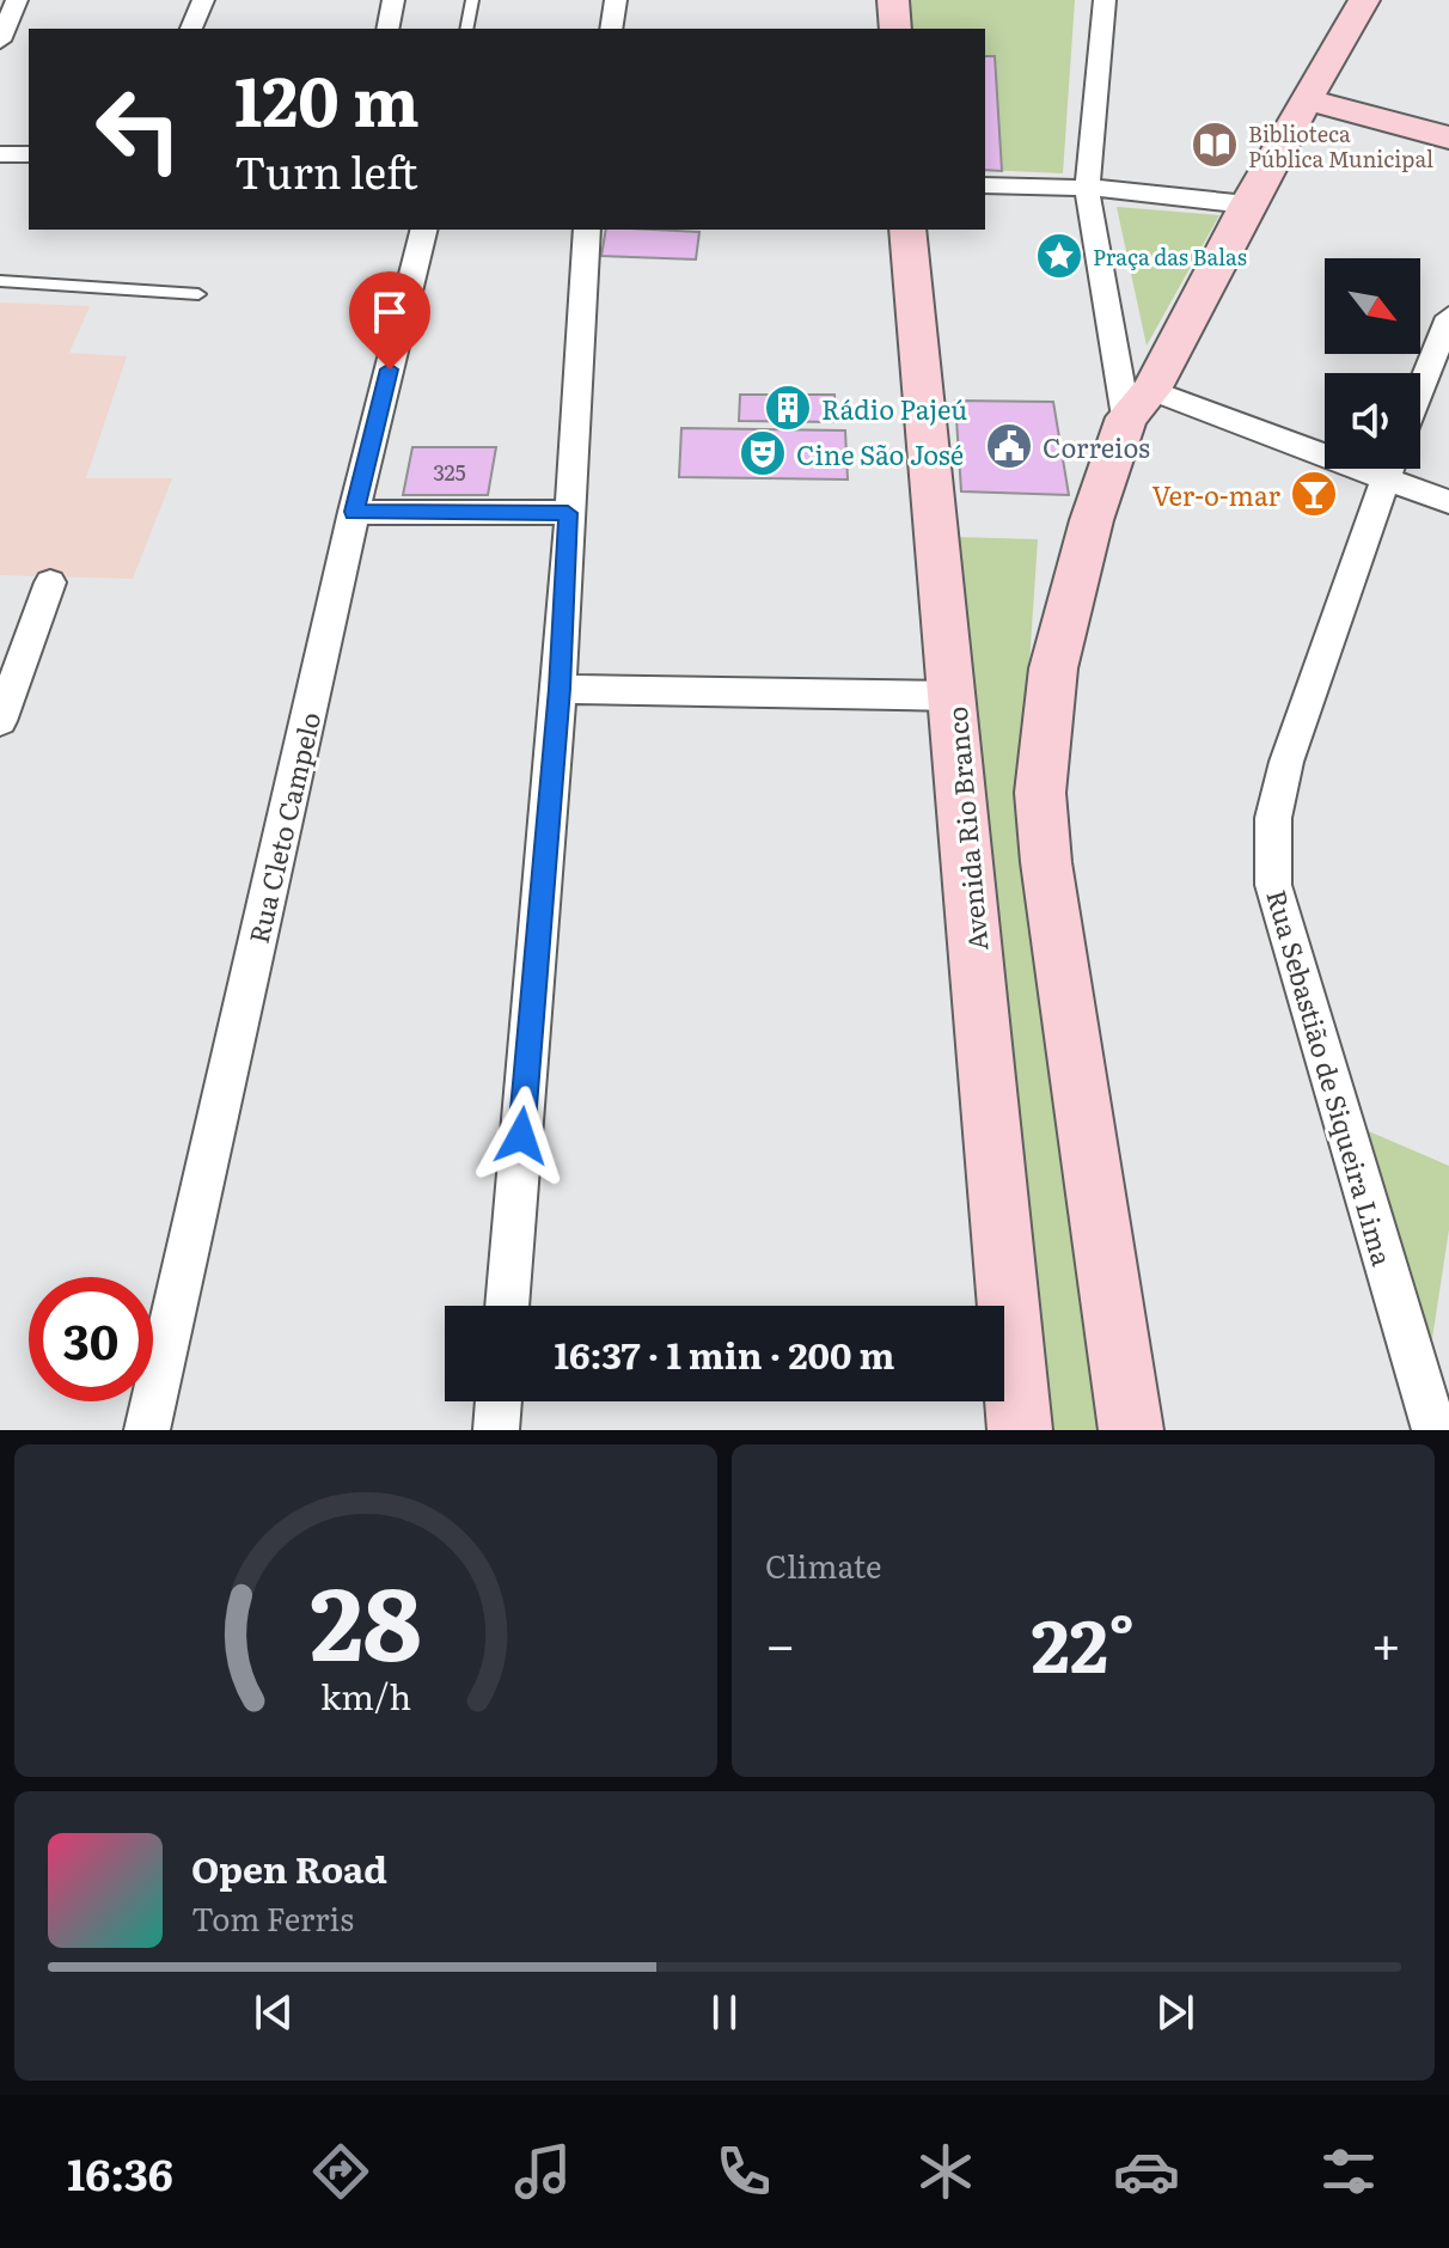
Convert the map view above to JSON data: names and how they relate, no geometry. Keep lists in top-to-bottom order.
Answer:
{
  "streets": {
    "street": ["Rua Cleto Campelo", "Avenida Rio Branco", "Rua Sebastião de Siqueira Lima"]
  },
  "places": {
    "library": ["Biblioteca Pública Municipal"],
    "place": ["Praça das Balas"],
    "building": ["Rádio Pajeú"],
    "public building": ["Correios"],
    "theatre": ["Cine São José"],
    "bar": ["Ver-o-mar"]
  },
  "house_numbers": ["325"],
  "north": "bottom right",
  "page": {
    "turn": ["120 m", "Turn left"],
    "limit": "30",
    "trip": "16:37 · 1 min · 200 m",
    "tile": "Climate",
    "heat": ["−", "22°", "+"],
    "song": ["Open Road", "Tom Ferris"],
    "tabs": "16:36",
    "gauge": ["28", "km/h"]
  }
}
